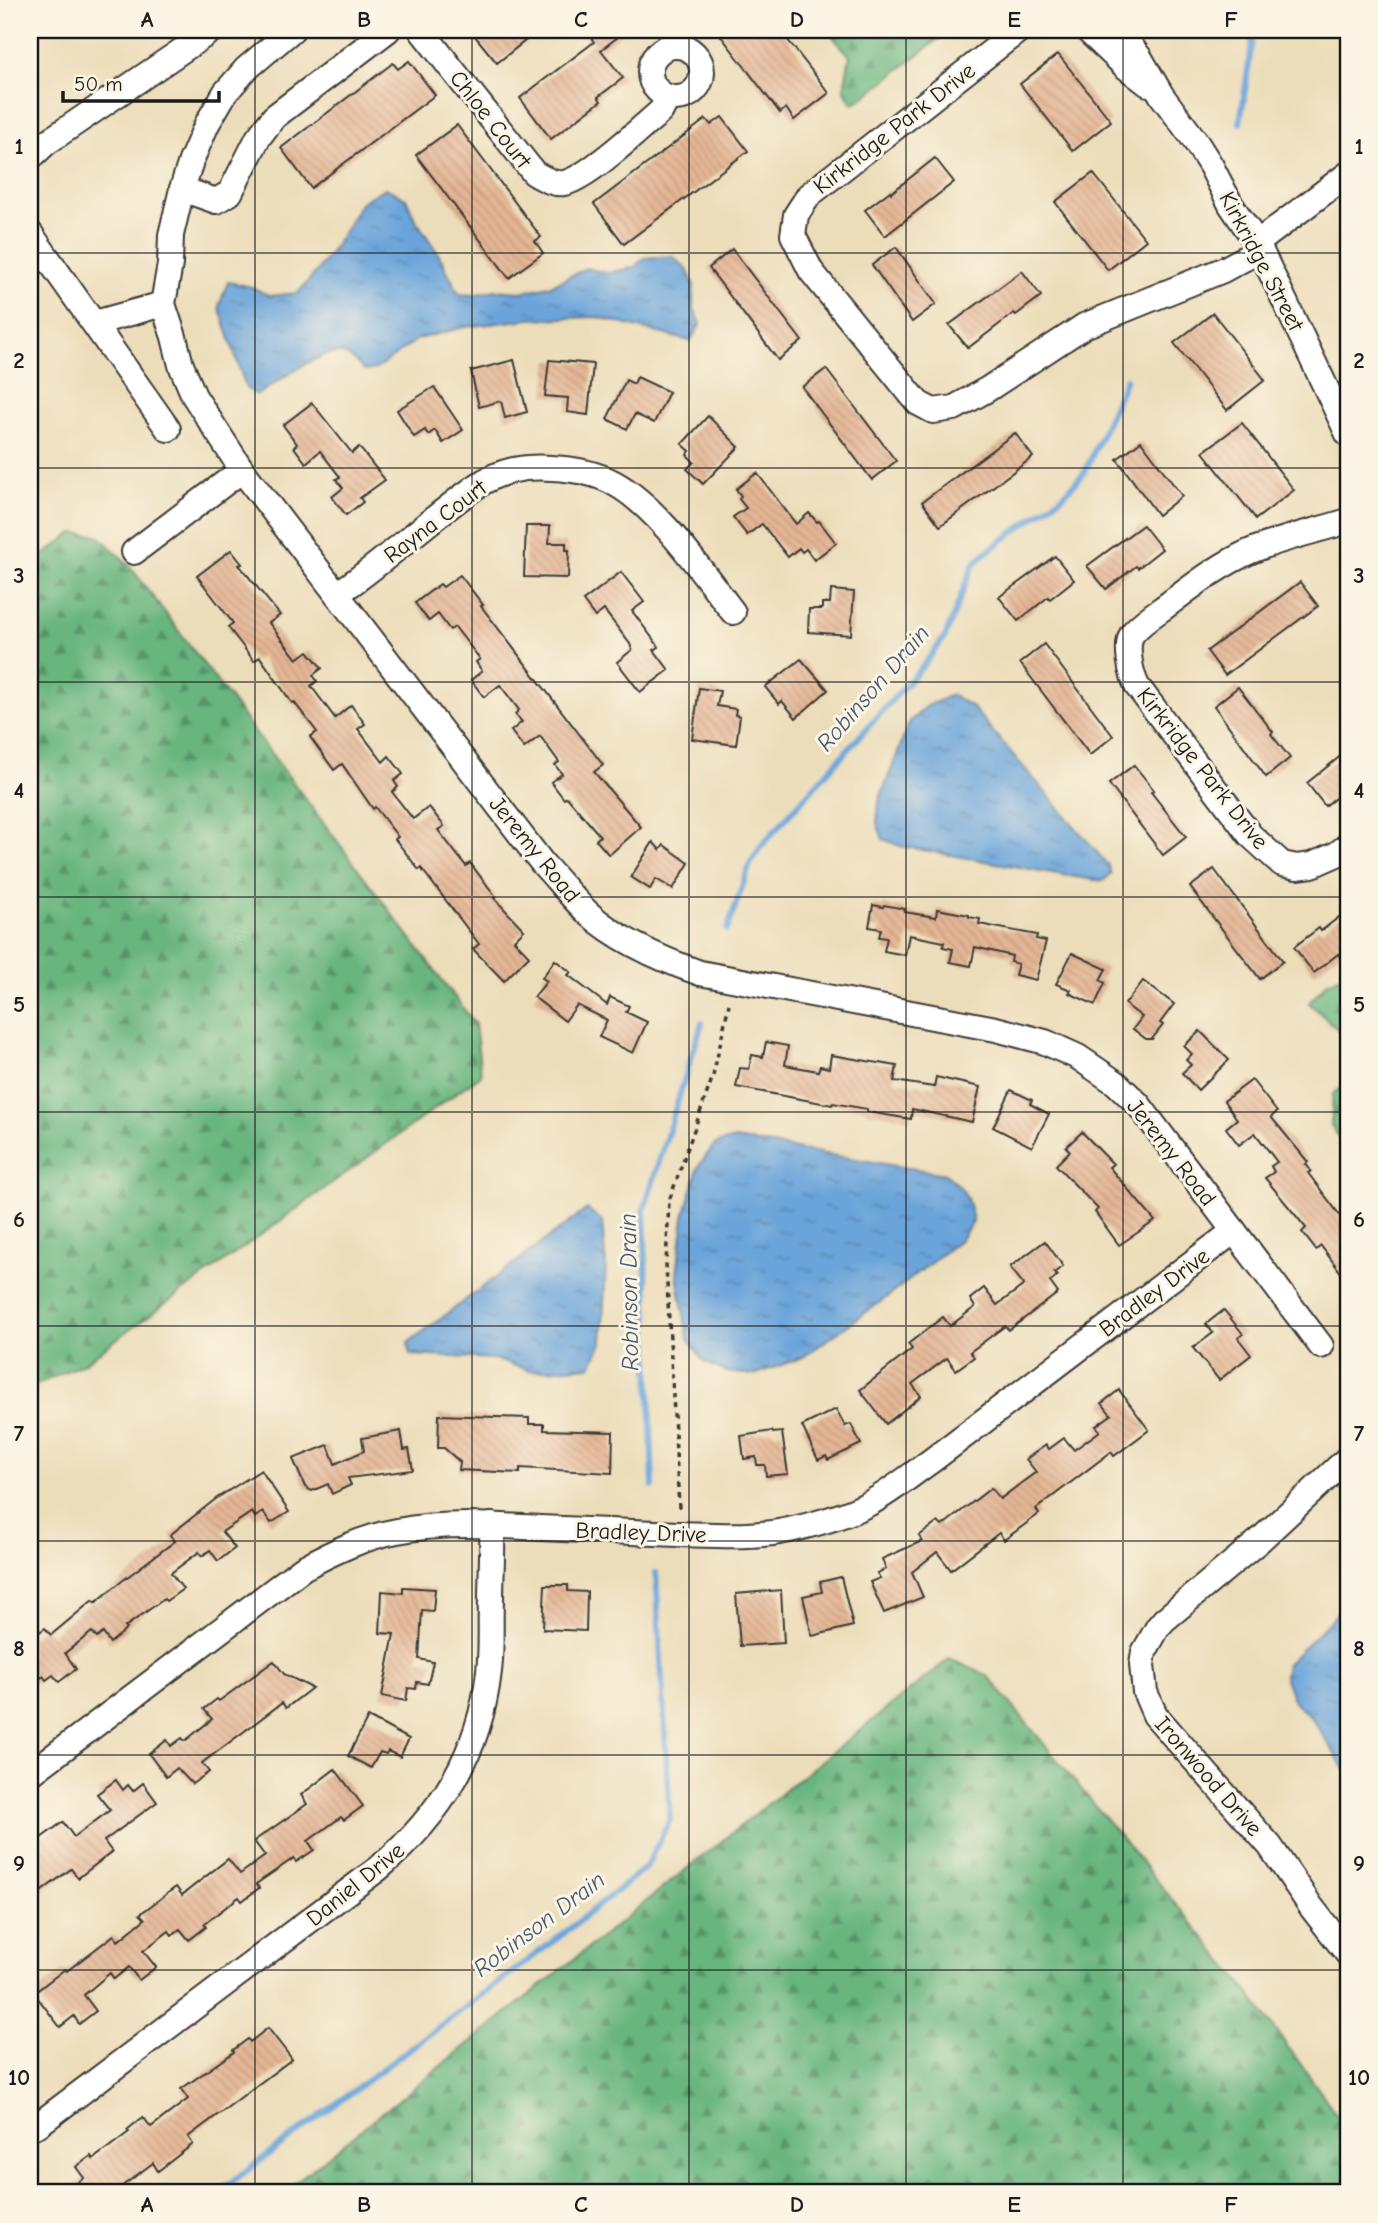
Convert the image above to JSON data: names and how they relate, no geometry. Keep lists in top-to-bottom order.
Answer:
{
  "streets": {
    "street": [
      "Chloe Court",
      "Kirkridge Park Drive",
      "Kirkridge Street",
      "Rayna Court",
      "Jeremy Road",
      "Bradley Drive",
      "Ironwood Drive",
      "Daniel Drive"
    ]
  },
  "crossings": [
    ["Kirkridge Park Drive", "Kirkridge Street"],
    ["Rayna Court", "Jeremy Road"],
    ["Jeremy Road", "Bradley Drive"],
    ["Bradley Drive", "Daniel Drive"]
  ],
  "water": ["Robinson Drain"],
  "scale_bar": "50 m",
  "grid": {
    "columns": [
      "A",
      "B",
      "C",
      "D",
      "E",
      "F"
    ],
    "rows": [
      "1",
      "2",
      "3",
      "4",
      "5",
      "6",
      "7",
      "8",
      "9",
      "10"
    ]
  }
}
